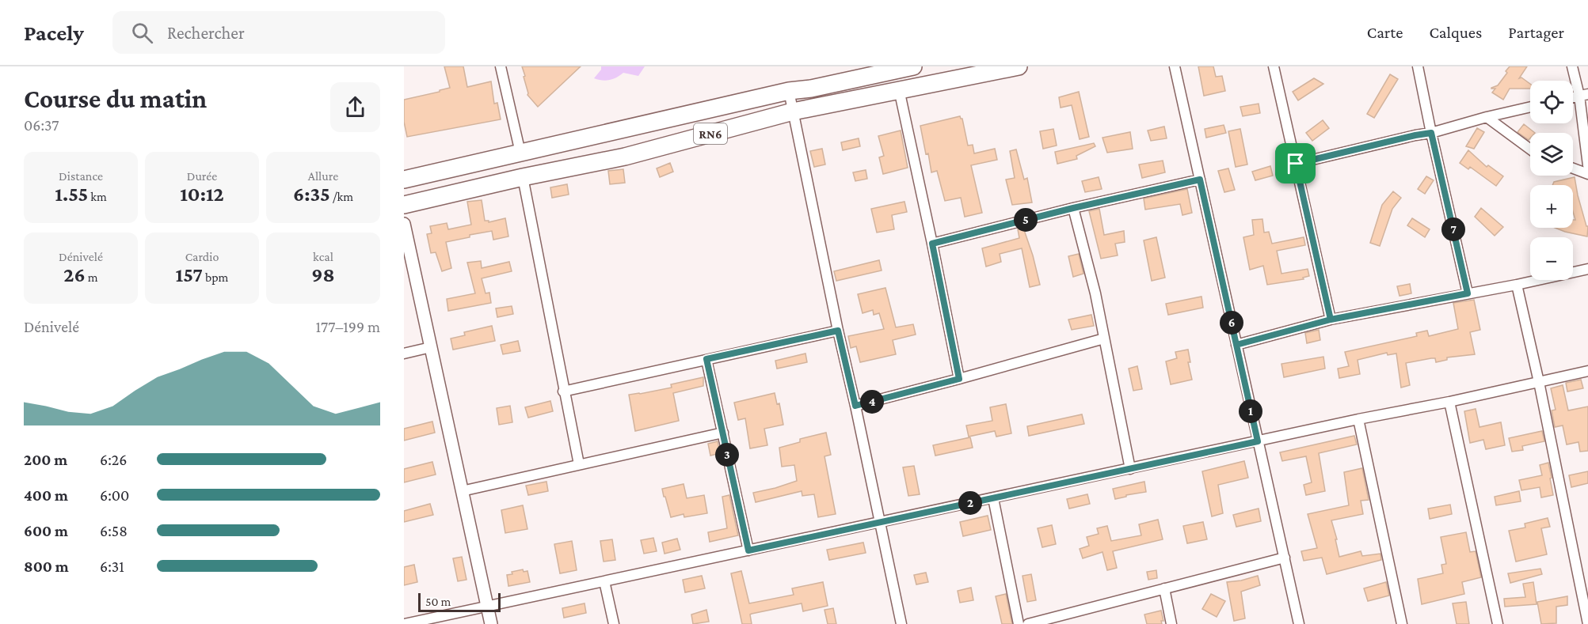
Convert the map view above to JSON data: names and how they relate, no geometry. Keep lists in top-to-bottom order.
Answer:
{
  "streets": {
    "highway": ["RN6"]
  },
  "scale_bar": "50 m",
  "page": {
    "header": "Pacely",
    "search": "Rechercher",
    "nav": ["Carte", "Calques", "Partager"],
    "heading": ["Course du matin", "06:37"],
    "map_buttons": ["+", "−"],
    "stats": [
      ["Distance", "1.55 km"],
      ["Durée", "10:12"],
      ["Allure", "6:35 /km"],
      ["Dénivelé", "26 m"],
      ["Cardio", "157 bpm"],
      ["kcal", "98"]
    ],
    "pins": [
      "5",
      "7",
      "6",
      "4",
      "1",
      "3",
      "2"
    ],
    "chart": ["Dénivelé", "177–199 m"],
    "list": [
      {
        "name": "200 m",
        "note": "6:26"
      },
      {
        "name": "400 m",
        "note": "6:00"
      },
      {
        "name": "600 m",
        "note": "6:58"
      },
      {
        "name": "800 m",
        "note": "6:31"
      }
    ],
    "scale": "50 m"
  }
}
